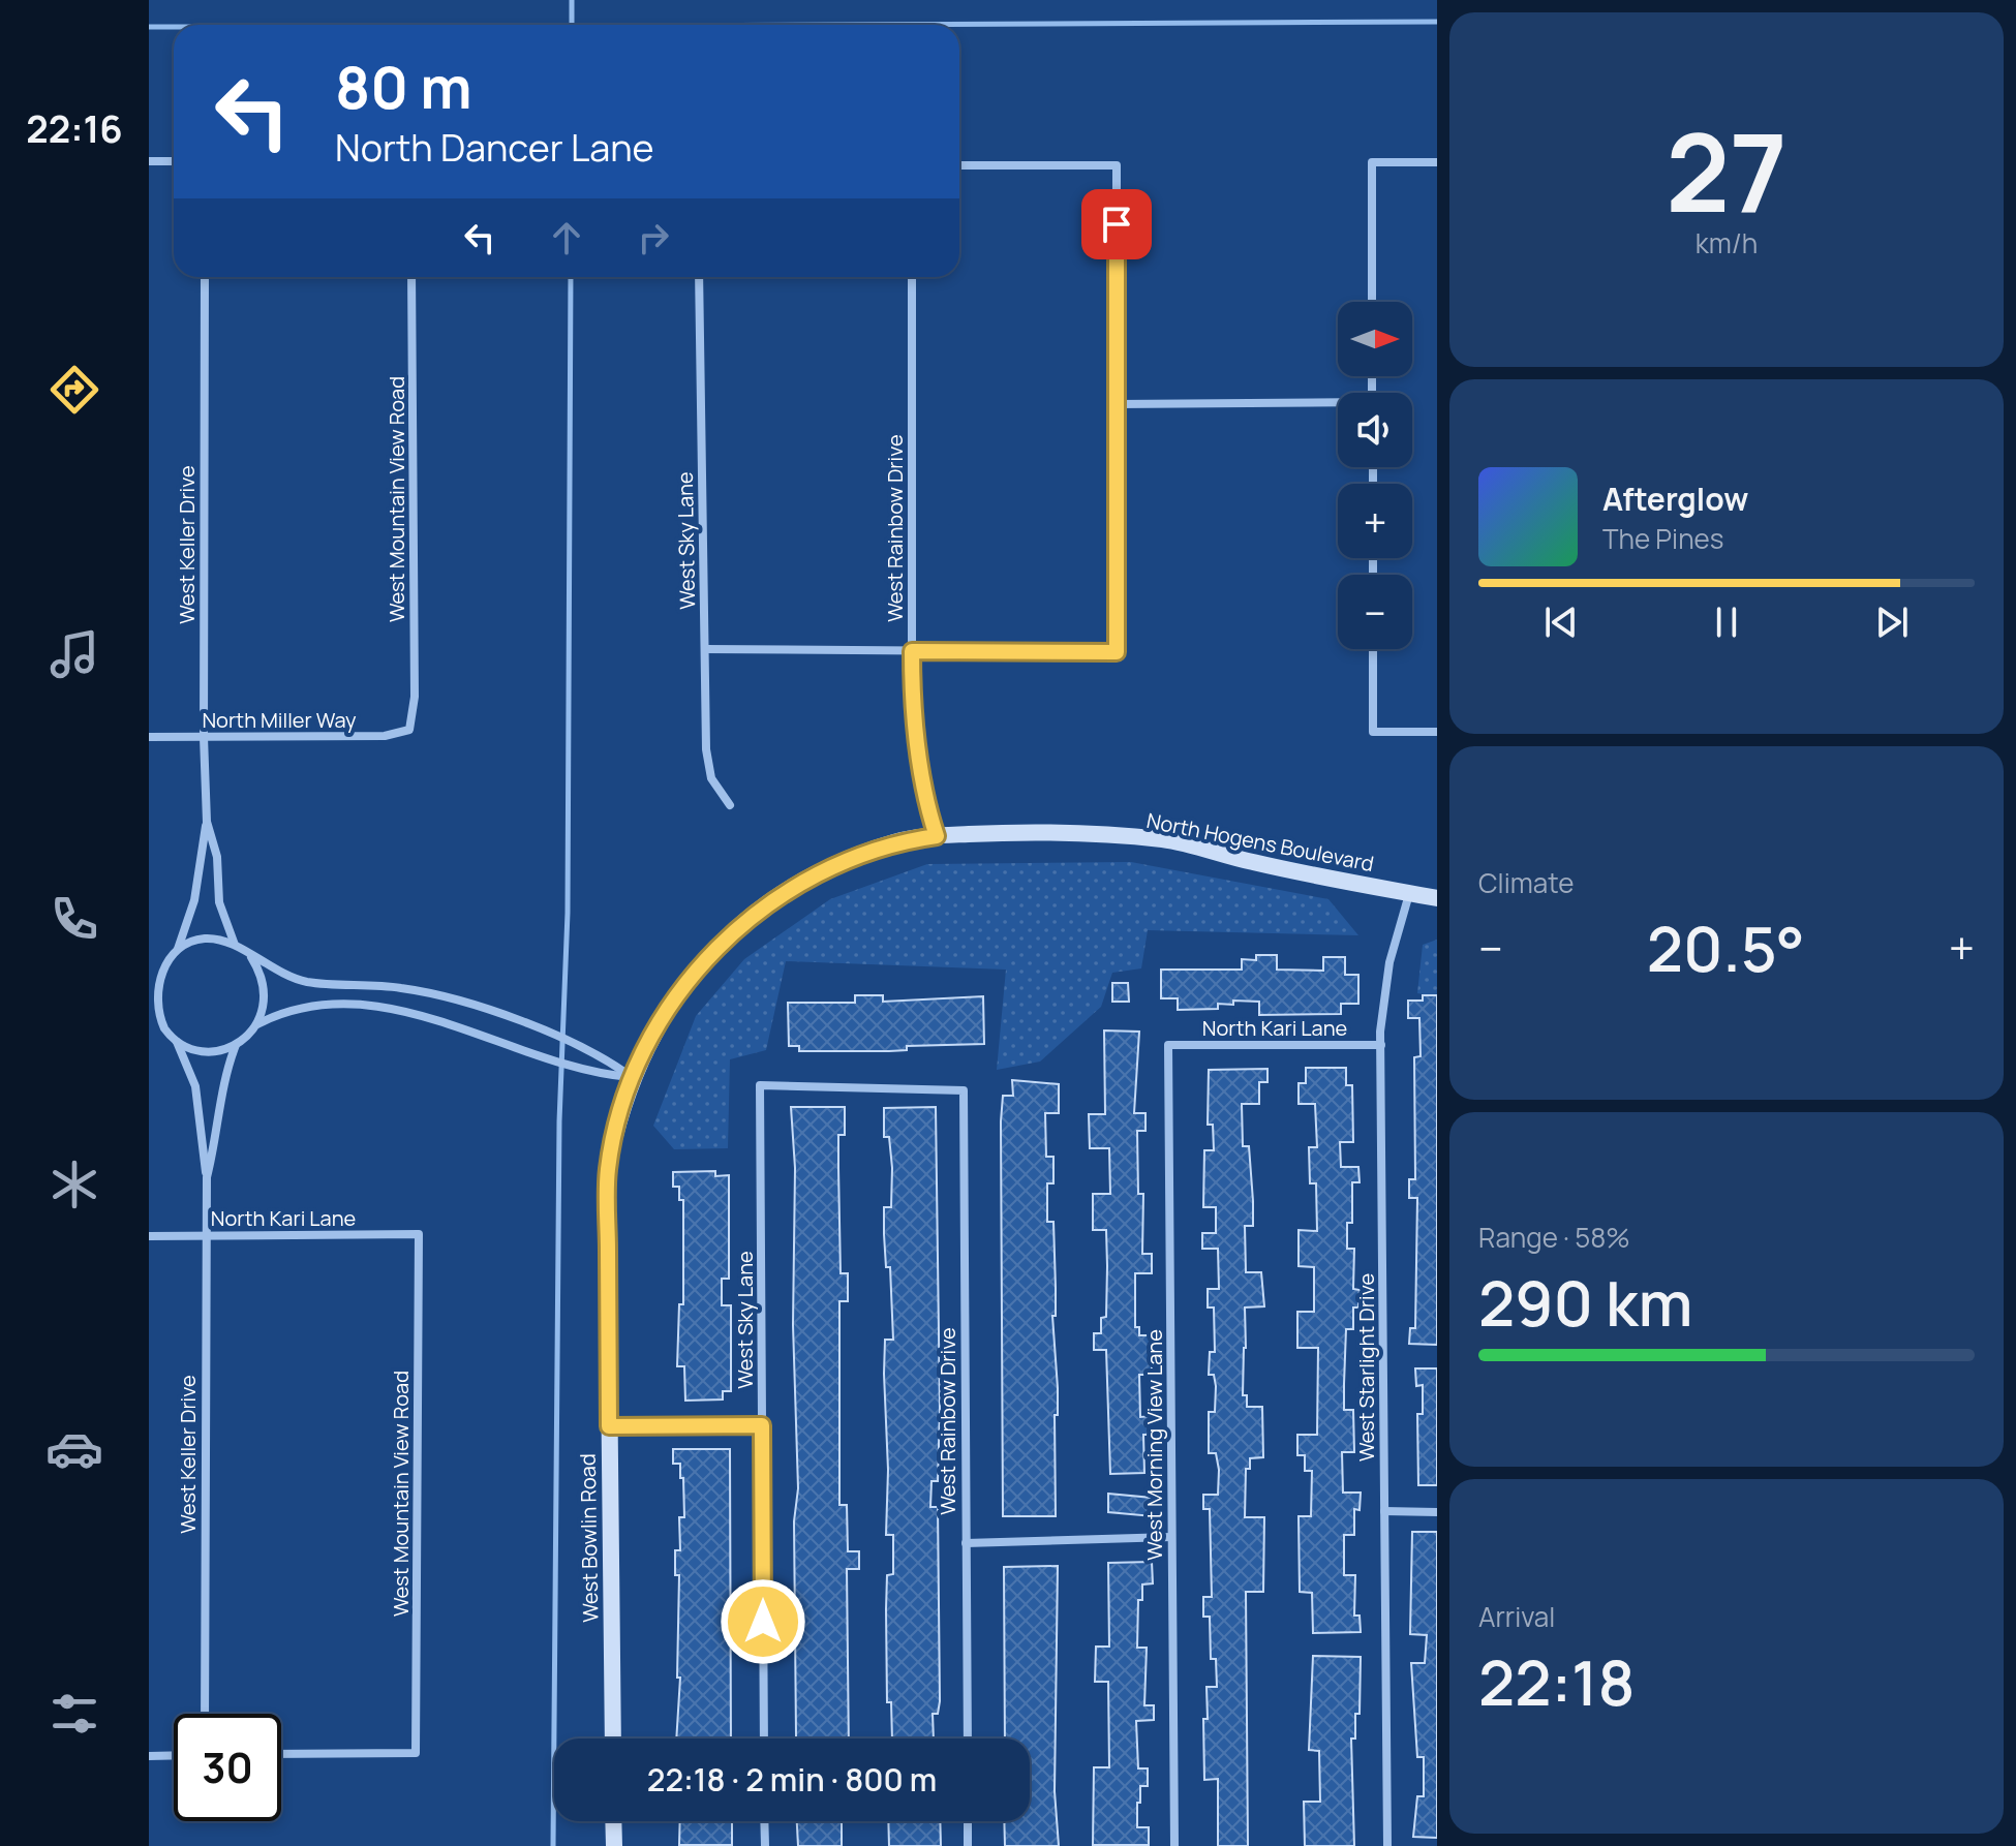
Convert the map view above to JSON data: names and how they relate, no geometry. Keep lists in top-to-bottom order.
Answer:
{
  "streets": {
    "street": [
      "West Mountain View Road",
      "West Rainbow Drive",
      "West Sky Lane",
      "West Keller Drive",
      "North Miller Way",
      "North Hogens Boulevard",
      "North Kari Lane",
      "West Starlight Drive",
      "West Morning View Lane",
      "West Bowlin Road"
    ]
  },
  "crossings": [
    ["West Mountain View Road", "North Miller Way"],
    ["West Mountain View Road", "North Kari Lane"],
    ["West Rainbow Drive", "West Sky Lane"],
    ["West Rainbow Drive", "North Hogens Boulevard"],
    ["West Keller Drive", "North Miller Way"],
    ["West Keller Drive", "North Kari Lane"],
    ["North Hogens Boulevard", "West Starlight Drive"],
    ["North Hogens Boulevard", "West Bowlin Road"],
    ["North Kari Lane", "West Starlight Drive"],
    ["North Kari Lane", "West Morning View Lane"]
  ],
  "north": "right",
  "page": {
    "tabs": "22:16",
    "tile": [
      ["27", "km/h"],
      "Climate",
      ["Range · 58%", "290 km"],
      ["Arrival", "22:18"]
    ],
    "turn": ["80 m", "North Dancer Lane"],
    "map_buttons": ["+", "−"],
    "song": ["Afterglow", "The Pines"],
    "heat": ["−", "20.5°", "+"],
    "limit": "30",
    "trip": "22:18 · 2 min · 800 m"
  }
}
